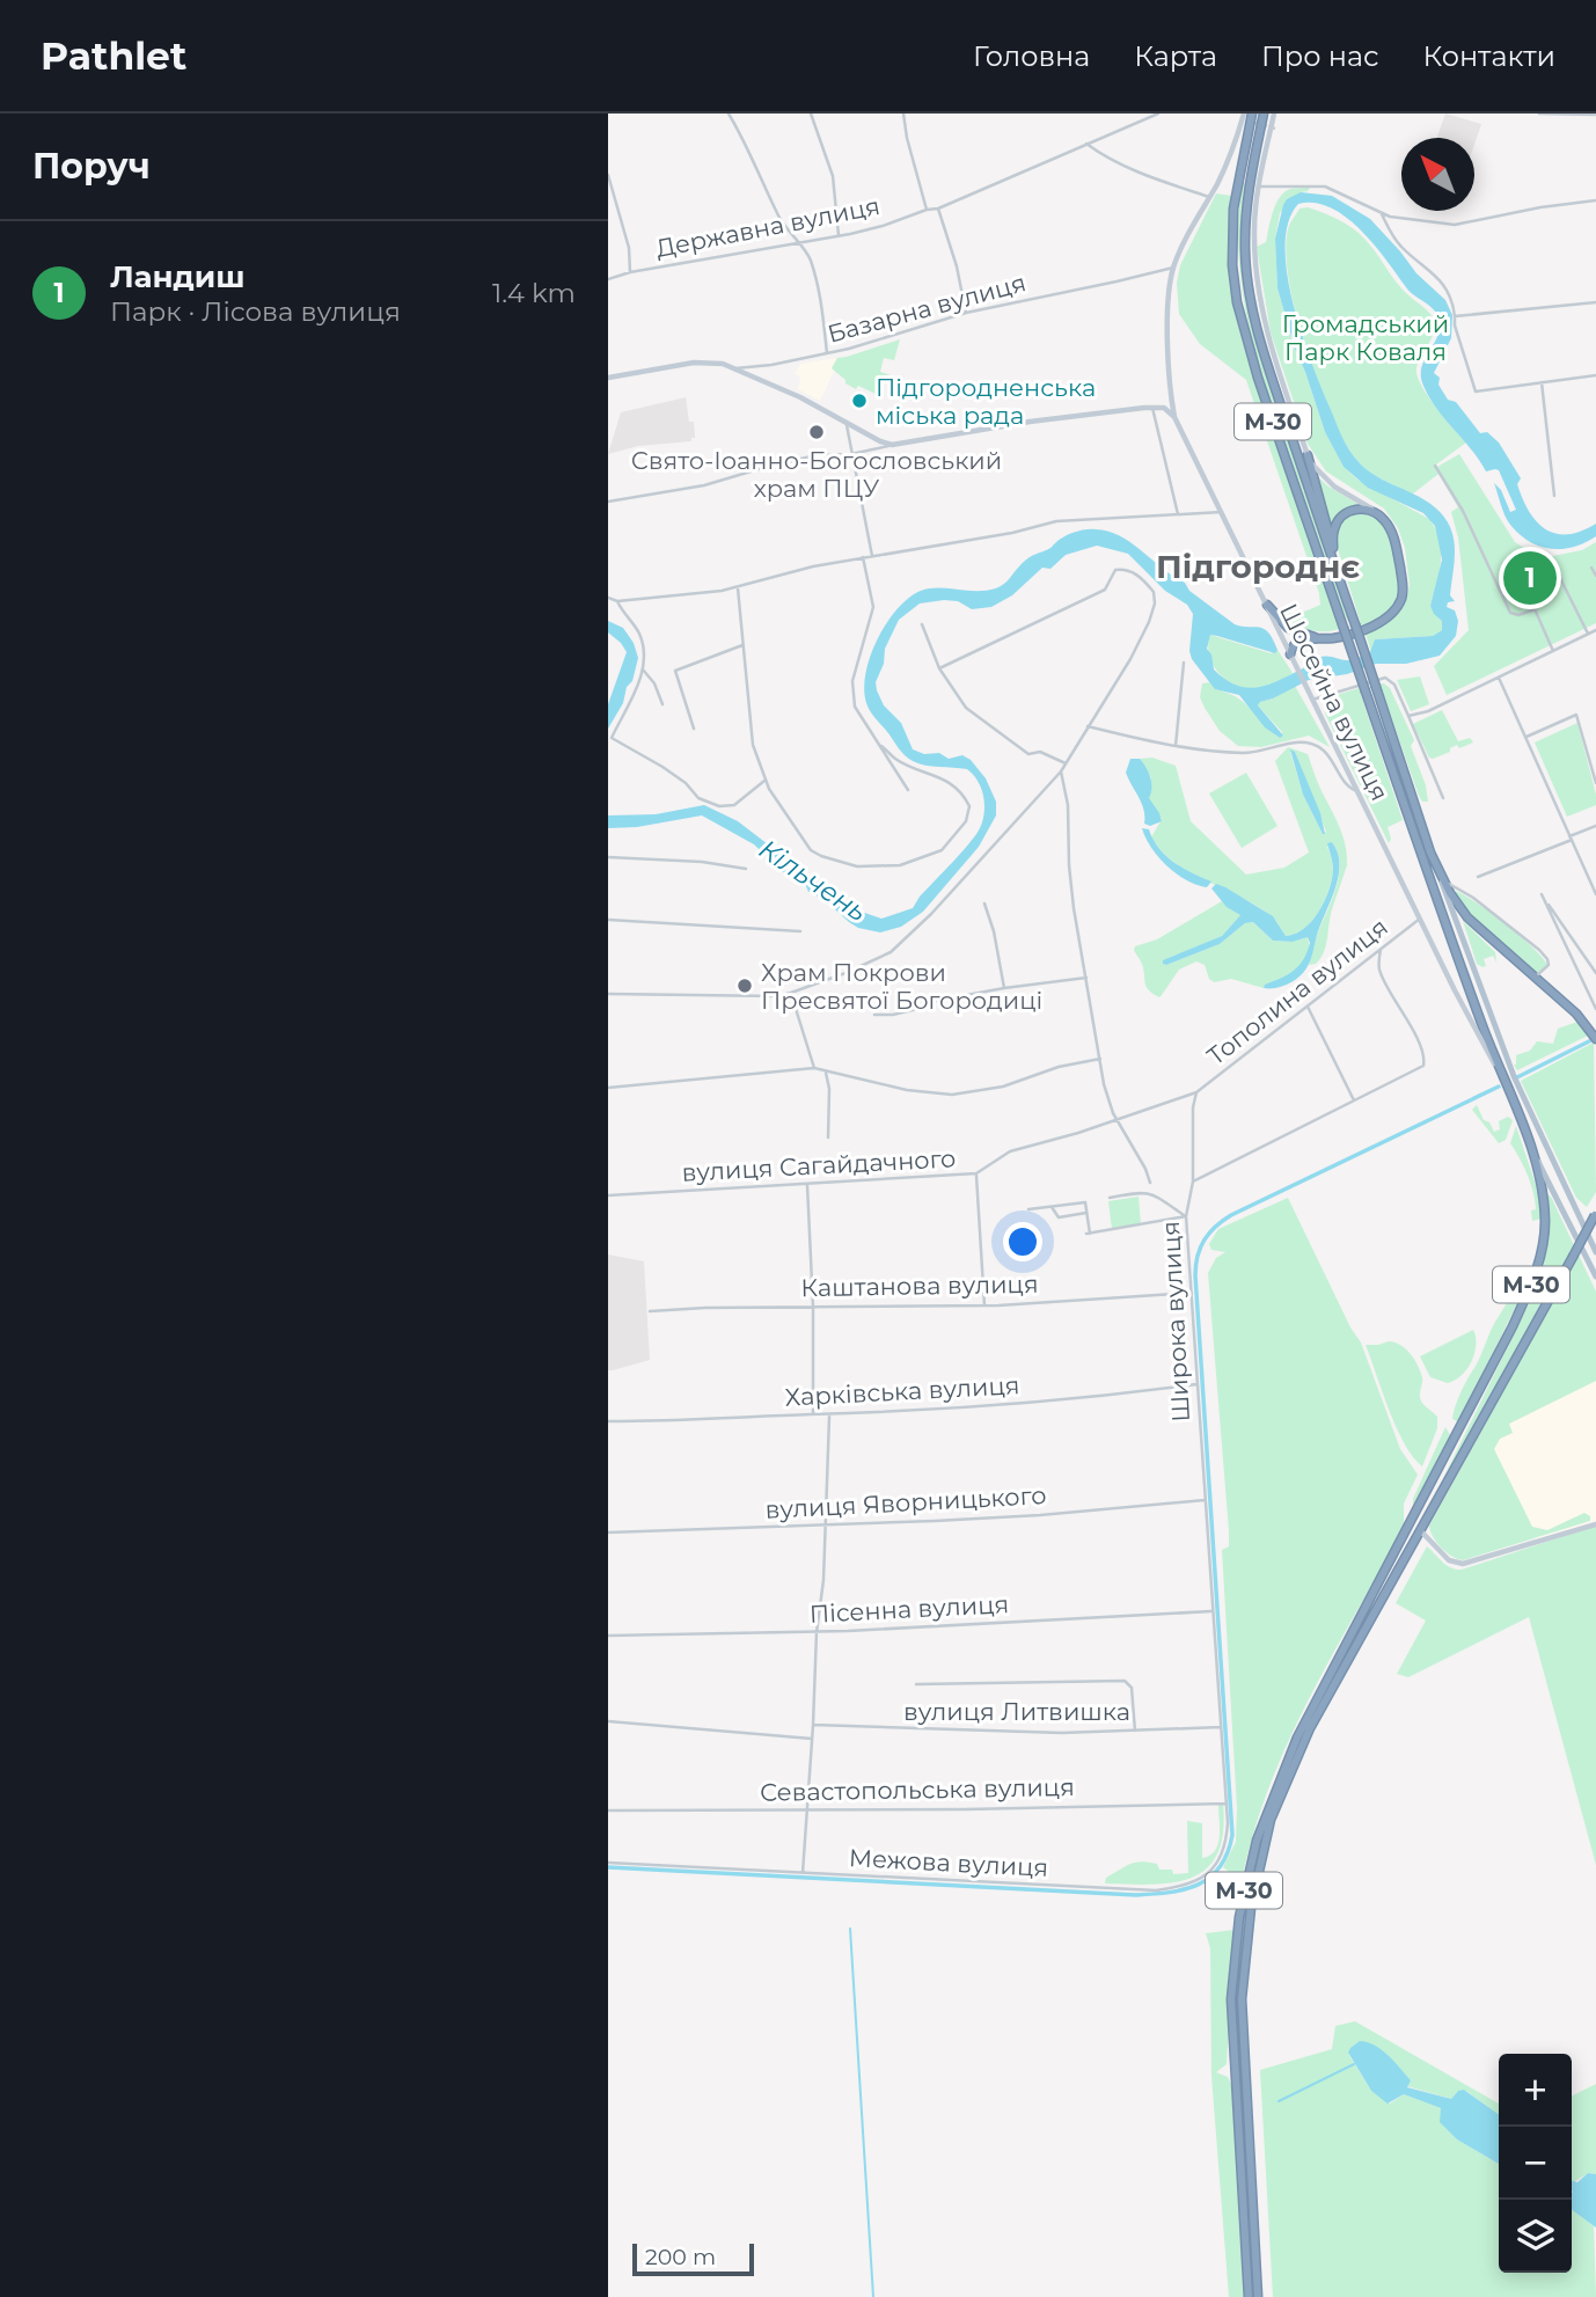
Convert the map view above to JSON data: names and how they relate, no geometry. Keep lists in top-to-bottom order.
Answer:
{
  "streets": {
    "highway": ["М-30"],
    "main road": ["Шосейна вулиця"],
    "street": [
      "Державна вулиця",
      "Базарна вулиця",
      "Тополина вулиця",
      "вулиця Сагайдачного",
      "Каштанова вулиця",
      "Широка вулиця",
      "Харківська вулиця",
      "вулиця Яворницького",
      "Пісенна вулиця",
      "вулиця Литвишка",
      "Севастопольська вулиця",
      "Межова вулиця"
    ]
  },
  "crossings": [
    ["Базарна вулиця", "Шосейна вулиця"],
    ["М-30", "Шосейна вулиця"],
    ["Шосейна вулиця", "Тополина вулиця"],
    ["Тополина вулиця", "Широка вулиця"],
    ["Каштанова вулиця", "Широка вулиця"],
    ["Широка вулиця", "Харківська вулиця"],
    ["Широка вулиця", "вулиця Яворницького"],
    ["Широка вулиця", "Пісенна вулиця"],
    ["Широка вулиця", "вулиця Литвишка"],
    ["Широка вулиця", "Севастопольська вулиця"],
    ["Широка вулиця", "Межова вулиця"],
    ["Севастопольська вулиця", "Межова вулиця"]
  ],
  "districts": ["Підгороднє"],
  "water": ["Кільчень"],
  "parks": ["Громадський Парк Коваля"],
  "places": ["Підгородненська міська рада", "Свято-Іоанно-Богословський храм ПЦУ", "Храм Покрови Пресвятої Богородиці"],
  "scale_bar": "200 m",
  "north": "top left",
  "page": {
    "header": "Pathlet",
    "nav": [
      "Головна",
      "Карта",
      "Про нас",
      "Контакти"
    ],
    "heading": "Поруч",
    "list": [
      {
        "mark": "1",
        "name": "Ландиш",
        "note": "Парк · Лісова вулиця",
        "value": "1.4 km"
      }
    ],
    "pins": "1",
    "map_buttons": ["+", "−"],
    "scale": "200 m"
  }
}
